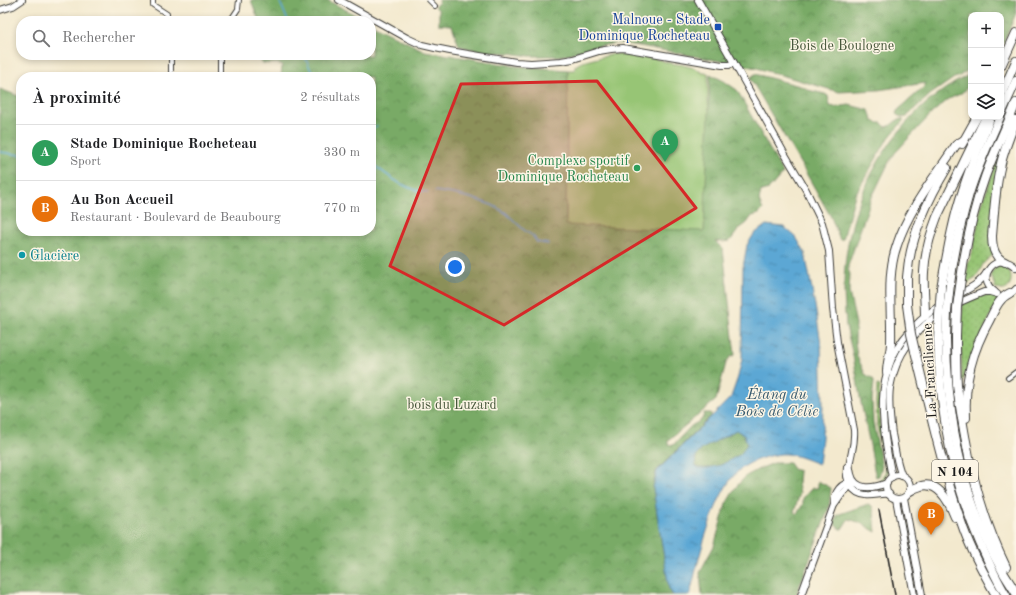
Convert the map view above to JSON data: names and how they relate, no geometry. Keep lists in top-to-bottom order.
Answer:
{
  "streets": {
    "highway": ["La Francilienne", "N 104"]
  },
  "water": ["Étang du Bois de Célie"],
  "parks": ["Bois de Boulogne", "bois du Luzard"],
  "places": {
    "transit": ["Malnoue - Stade Dominique Rocheteau"],
    "other": ["Complexe sportif Dominique Rocheteau", "Glacière"]
  },
  "page": {
    "map_buttons": ["+", "−"],
    "search": "Rechercher",
    "heading": ["À proximité", "2 résultats"],
    "list": [
      {
        "mark": "A",
        "name": "Stade Dominique Rocheteau",
        "note": "Sport",
        "value": "330 m"
      },
      {
        "mark": "B",
        "name": "Au Bon Accueil",
        "note": "Restaurant · Boulevard de Beaubourg",
        "value": "770 m"
      }
    ],
    "pins": ["A", "B"]
  }
}
